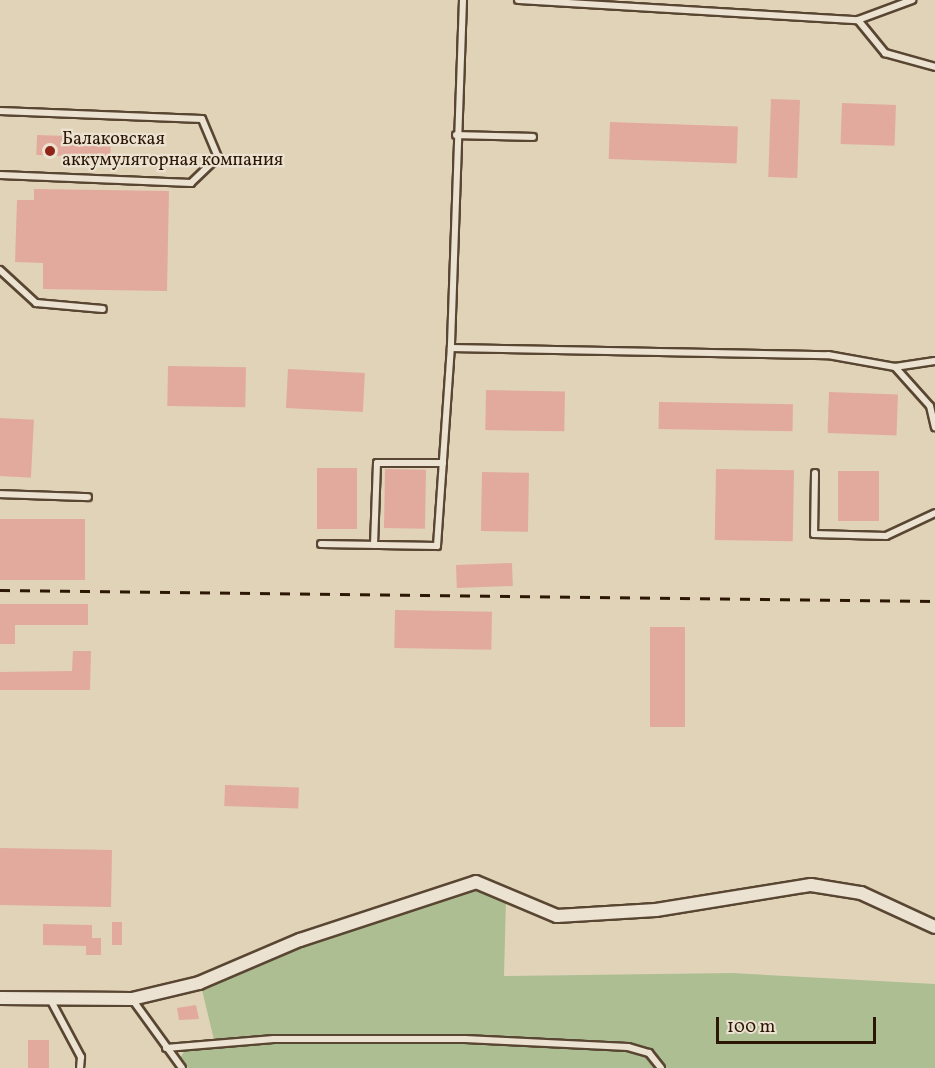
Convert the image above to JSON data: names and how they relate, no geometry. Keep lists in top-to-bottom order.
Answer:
{
  "places": ["Балаковская аккумуляторная компания"],
  "scale_bar": "100 m"
}
